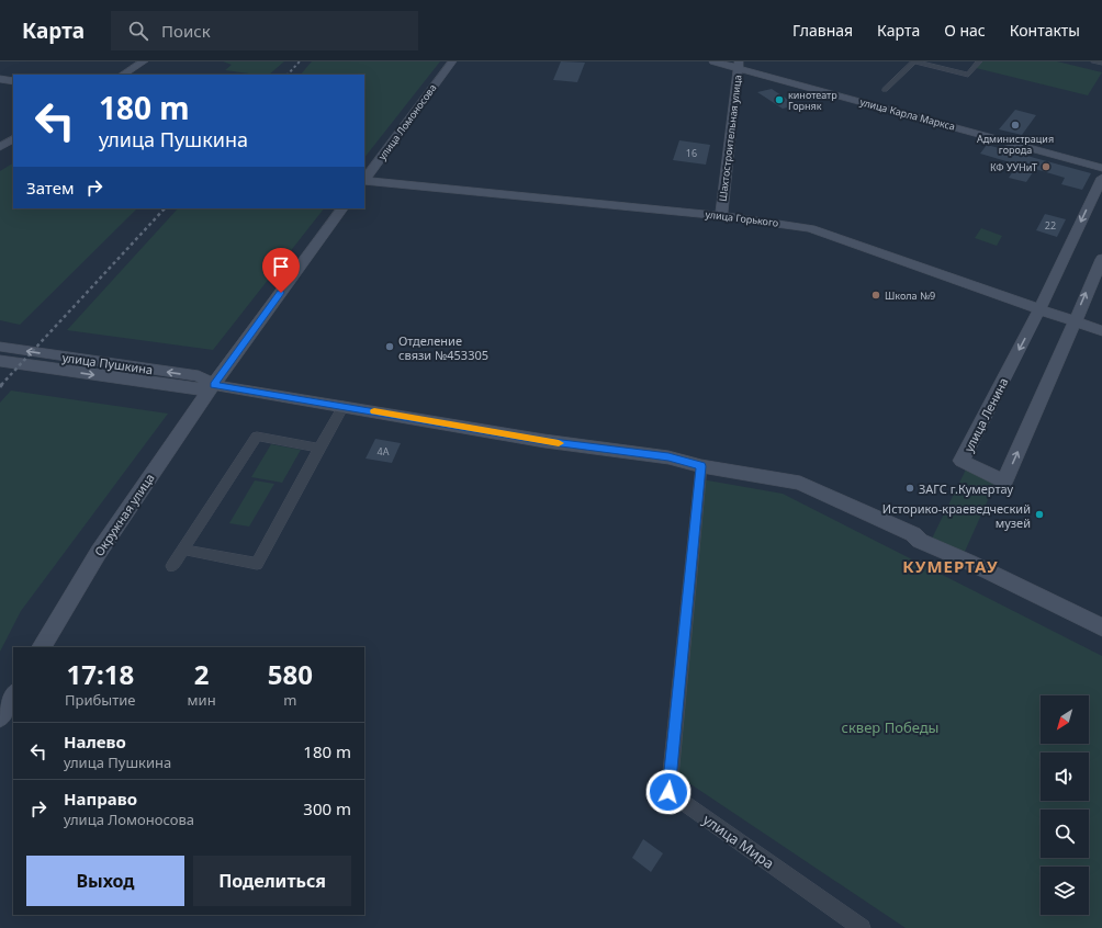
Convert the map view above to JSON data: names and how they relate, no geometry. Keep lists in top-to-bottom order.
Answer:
{
  "streets": {
    "main road": [
      "улица Карла Маркса",
      "улица Ломоносова",
      "Шахтостроительная улица",
      "улица Горького",
      "улица Пушкина",
      "улица Ленина",
      "Окружная улица"
    ],
    "street": ["улица Мира"]
  },
  "crossings": [
    ["улица Карла Маркса", "Шахтостроительная улица"],
    ["улица Ломоносова", "улица Горького"],
    ["Шахтостроительная улица", "улица Горького"],
    ["улица Горького", "улица Ленина"],
    ["улица Пушкина", "Окружная улица"],
    ["улица Пушкина", "улица Мира"]
  ],
  "districts": ["КУМЕРТАУ"],
  "parks": ["сквер Победы"],
  "places": [
    "кинотеатр Горняк",
    "Администрация города",
    "КФ УУНиТ",
    "Школа №9",
    "Отделение связи №453305",
    "ЗАГС г.Кумертау",
    "Историко-краеведческий музей"
  ],
  "house_numbers": ["16", "22", "4А"],
  "north": "bottom left",
  "page": {
    "header": "Карта",
    "search": "Поиск",
    "nav": [
      "Главная",
      "Карта",
      "О нас",
      "Контакты"
    ],
    "turn": ["180 m", "улица Пушкина"],
    "then": "Затем",
    "eta": [
      "17:18",
      "Прибытие",
      "2",
      "мин",
      "580",
      "m"
    ],
    "list": [
      {
        "name": "Налево",
        "note": "улица Пушкина",
        "value": "180 m"
      },
      {
        "name": "Направо",
        "note": "улица Ломоносова",
        "value": "300 m"
      }
    ],
    "buttons": ["Выход", "Поделиться"]
  }
}
